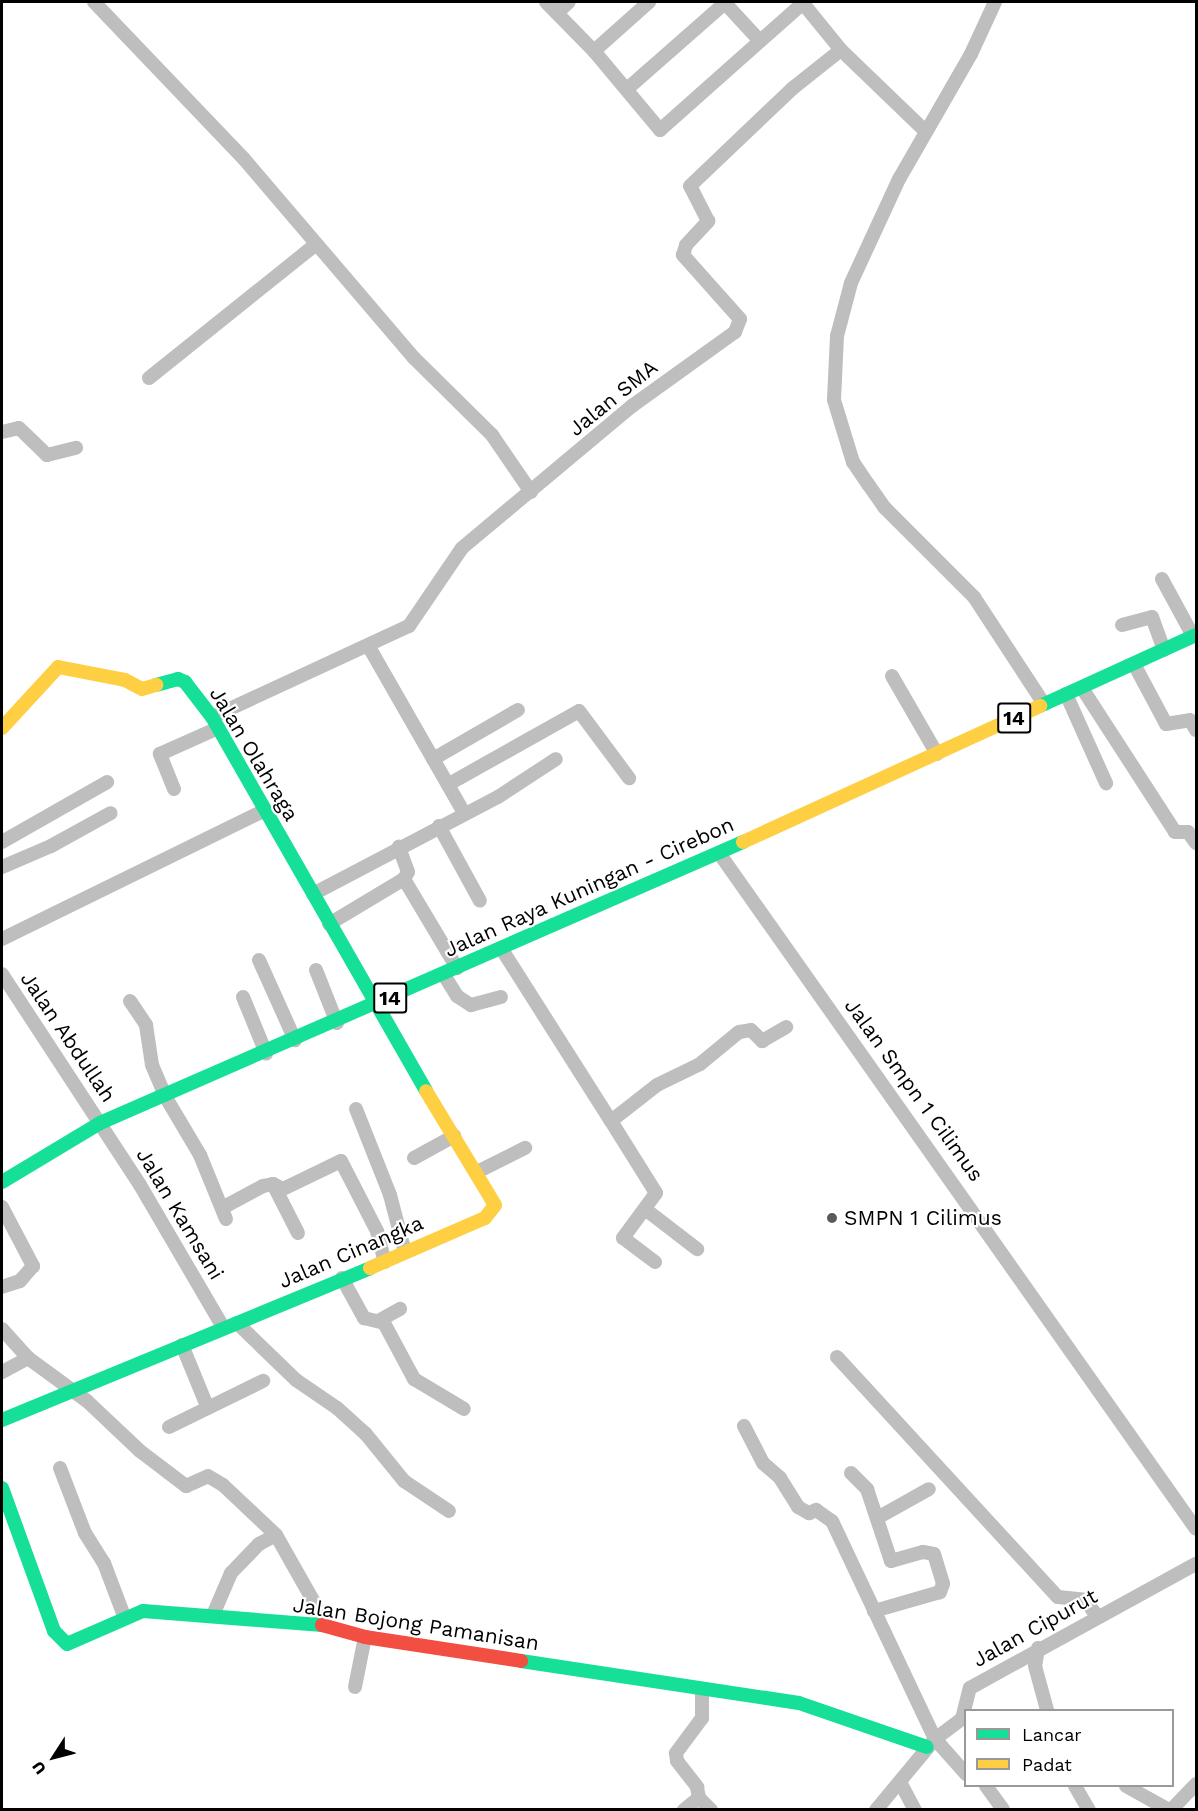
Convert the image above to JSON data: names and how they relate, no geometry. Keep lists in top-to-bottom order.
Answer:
{
  "streets": {
    "main road": [
      "14",
      "Jalan Olahraga",
      "Jalan Raya Kuningan - Cirebon",
      "Jalan Cinangka",
      "Jalan Bojong Pamanisan"
    ],
    "street": [
      "Jalan SMA",
      "Jalan Abdullah",
      "Jalan Smpn 1 Cilimus",
      "Jalan Kamsani",
      "Jalan Cipurut"
    ]
  },
  "crossings": [
    ["Jalan SMA", "Jalan Olahraga"],
    ["Jalan Olahraga", "Jalan Raya Kuningan - Cirebon"],
    ["Jalan Olahraga", "Jalan Cinangka"],
    ["Jalan Raya Kuningan - Cirebon", "Jalan Abdullah"],
    ["Jalan Raya Kuningan - Cirebon", "Jalan Smpn 1 Cilimus"],
    ["Jalan Raya Kuningan - Cirebon", "Jalan Kamsani"],
    ["Jalan Raya Kuningan - Cirebon", "Jalan Cinangka"],
    ["Jalan Abdullah", "Jalan Kamsani"],
    ["Jalan Kamsani", "Jalan Cinangka"],
    ["Jalan Bojong Pamanisan", "Jalan Cipurut"]
  ],
  "places": ["SMPN 1 Cilimus"],
  "legend": ["Lancar", "Padat"],
  "north": "bottom left"
}
